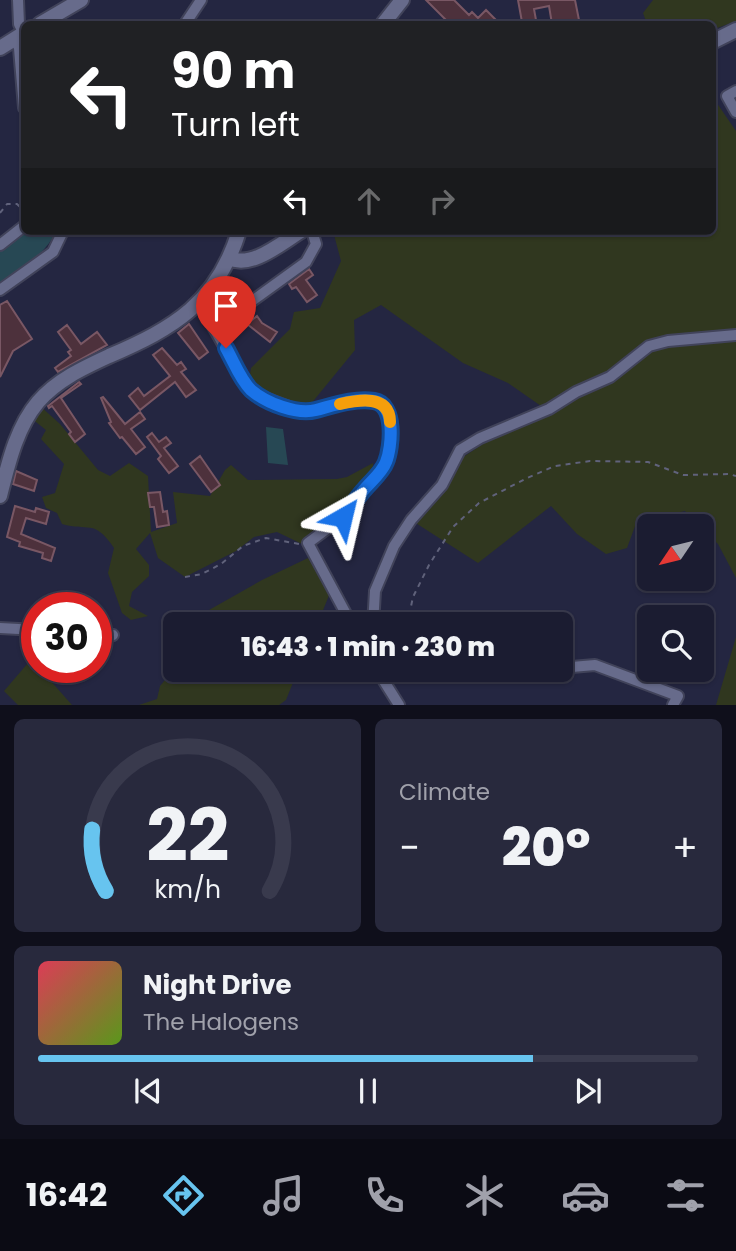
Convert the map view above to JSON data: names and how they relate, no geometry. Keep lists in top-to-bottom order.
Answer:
{
  "north": "bottom left",
  "page": {
    "turn": ["90 m", "Turn left"],
    "limit": "30",
    "trip": "16:43 · 1 min · 230 m",
    "tile": "Climate",
    "heat": ["−", "20°", "+"],
    "song": ["Night Drive", "The Halogens"],
    "tabs": "16:42",
    "gauge": ["22", "km/h"]
  }
}
